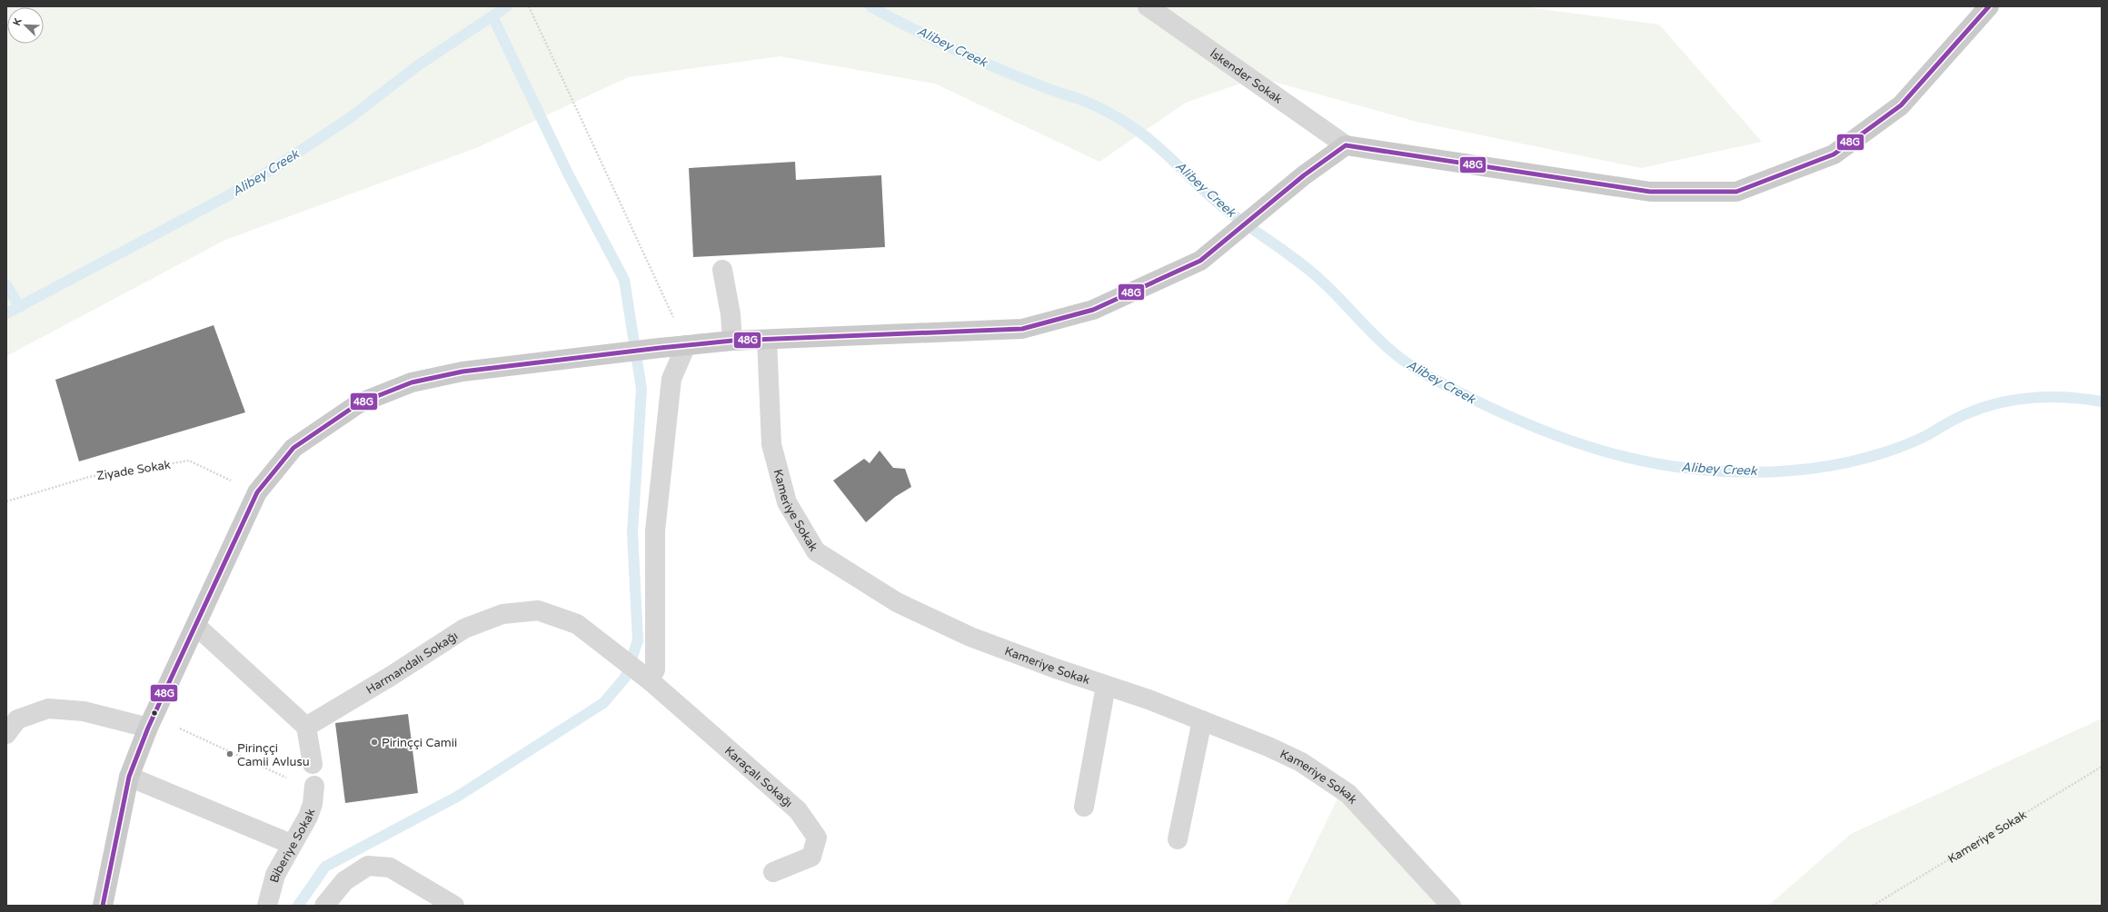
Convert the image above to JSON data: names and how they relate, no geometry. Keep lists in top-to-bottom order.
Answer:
{
  "streets": {
    "street": [
      "İskender Sokak",
      "Kameriye Sokak",
      "Harmandalı Sokağı",
      "Karaçalı Sokağı",
      "Biberiye Sokak"
    ],
    "path": ["Ziyade Sokak"]
  },
  "crossings": [
    ["Harmandalı Sokağı", "Karaçalı Sokağı"]
  ],
  "water": ["Alibey Creek"],
  "places": ["Pirinççi Camii", "Pirinççi Camii Avlusu"],
  "lines": ["transit line 48G"],
  "north": "top left"
}
